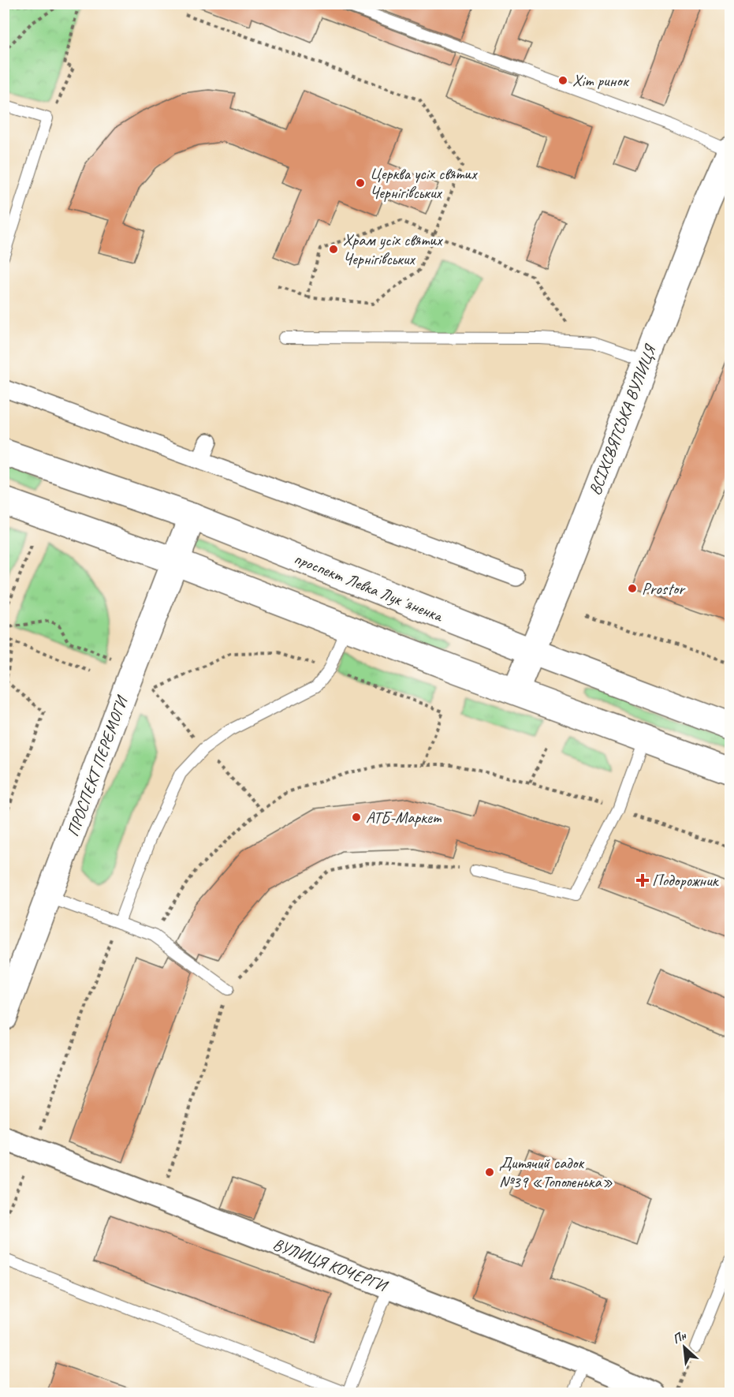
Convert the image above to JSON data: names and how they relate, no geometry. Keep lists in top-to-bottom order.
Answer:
{
  "streets": {
    "main road": ["ВСІХСВЯТСЬКА ВУЛИЦЯ", "проспект Левка Лукʼяненка", "ПРОСПЕКТ ПЕРЕМОГИ"],
    "street": ["ВУЛИЦЯ КОЧЕРГИ"]
  },
  "crossings": [
    ["ВСІХСВЯТСЬКА ВУЛИЦЯ", "проспект Левка Лукʼяненка"],
    ["проспект Левка Лукʼяненка", "ПРОСПЕКТ ПЕРЕМОГИ"]
  ],
  "places": {
    "other": [
      "Хіт ринок",
      "Церква усіх святих Чернігівських",
      "Храм усіх святих Чернігівських",
      "Prostor",
      "АТБ-Маркет",
      "Дитячий садок №39 «Тополенька»"
    ],
    "health": ["Подорожник"]
  },
  "north": "top left"
}
